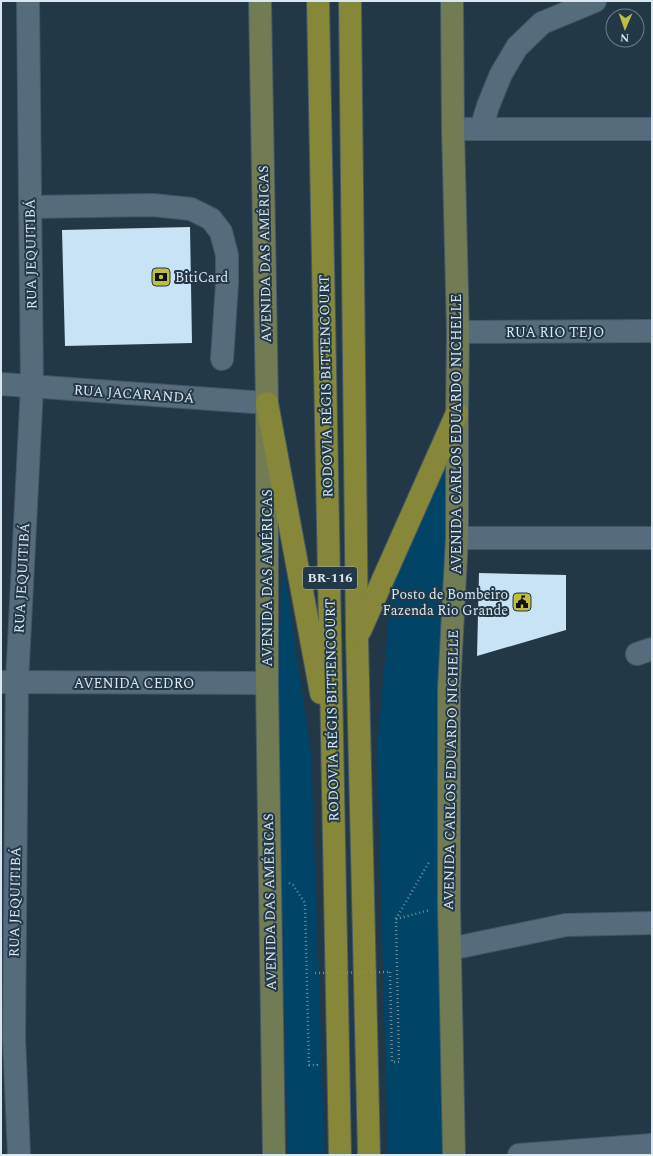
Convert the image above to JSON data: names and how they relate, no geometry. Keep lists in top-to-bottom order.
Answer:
{
  "streets": {
    "highway": ["RODOVIA RÉGIS BITTENCOURT", "BR-116"],
    "main road": ["AVENIDA DAS AMÉRICAS", "AVENIDA CARLOS EDUARDO NICHELLE"],
    "street": [
      "RUA JEQUITIBÁ",
      "RUA RIO TEJO",
      "RUA JACARANDÁ",
      "AVENIDA CEDRO"
    ]
  },
  "crossings": [
    ["RUA JEQUITIBÁ", "RUA JACARANDÁ"],
    ["RUA JEQUITIBÁ", "AVENIDA CEDRO"],
    ["AVENIDA DAS AMÉRICAS", "RUA JACARANDÁ"],
    ["AVENIDA DAS AMÉRICAS", "AVENIDA CEDRO"],
    ["RUA RIO TEJO", "AVENIDA CARLOS EDUARDO NICHELLE"]
  ],
  "places": {
    "bank": ["BitiCard"],
    "public building": ["Posto de Bombeiro Fazenda Rio Grande"]
  },
  "north": "bottom"
}
